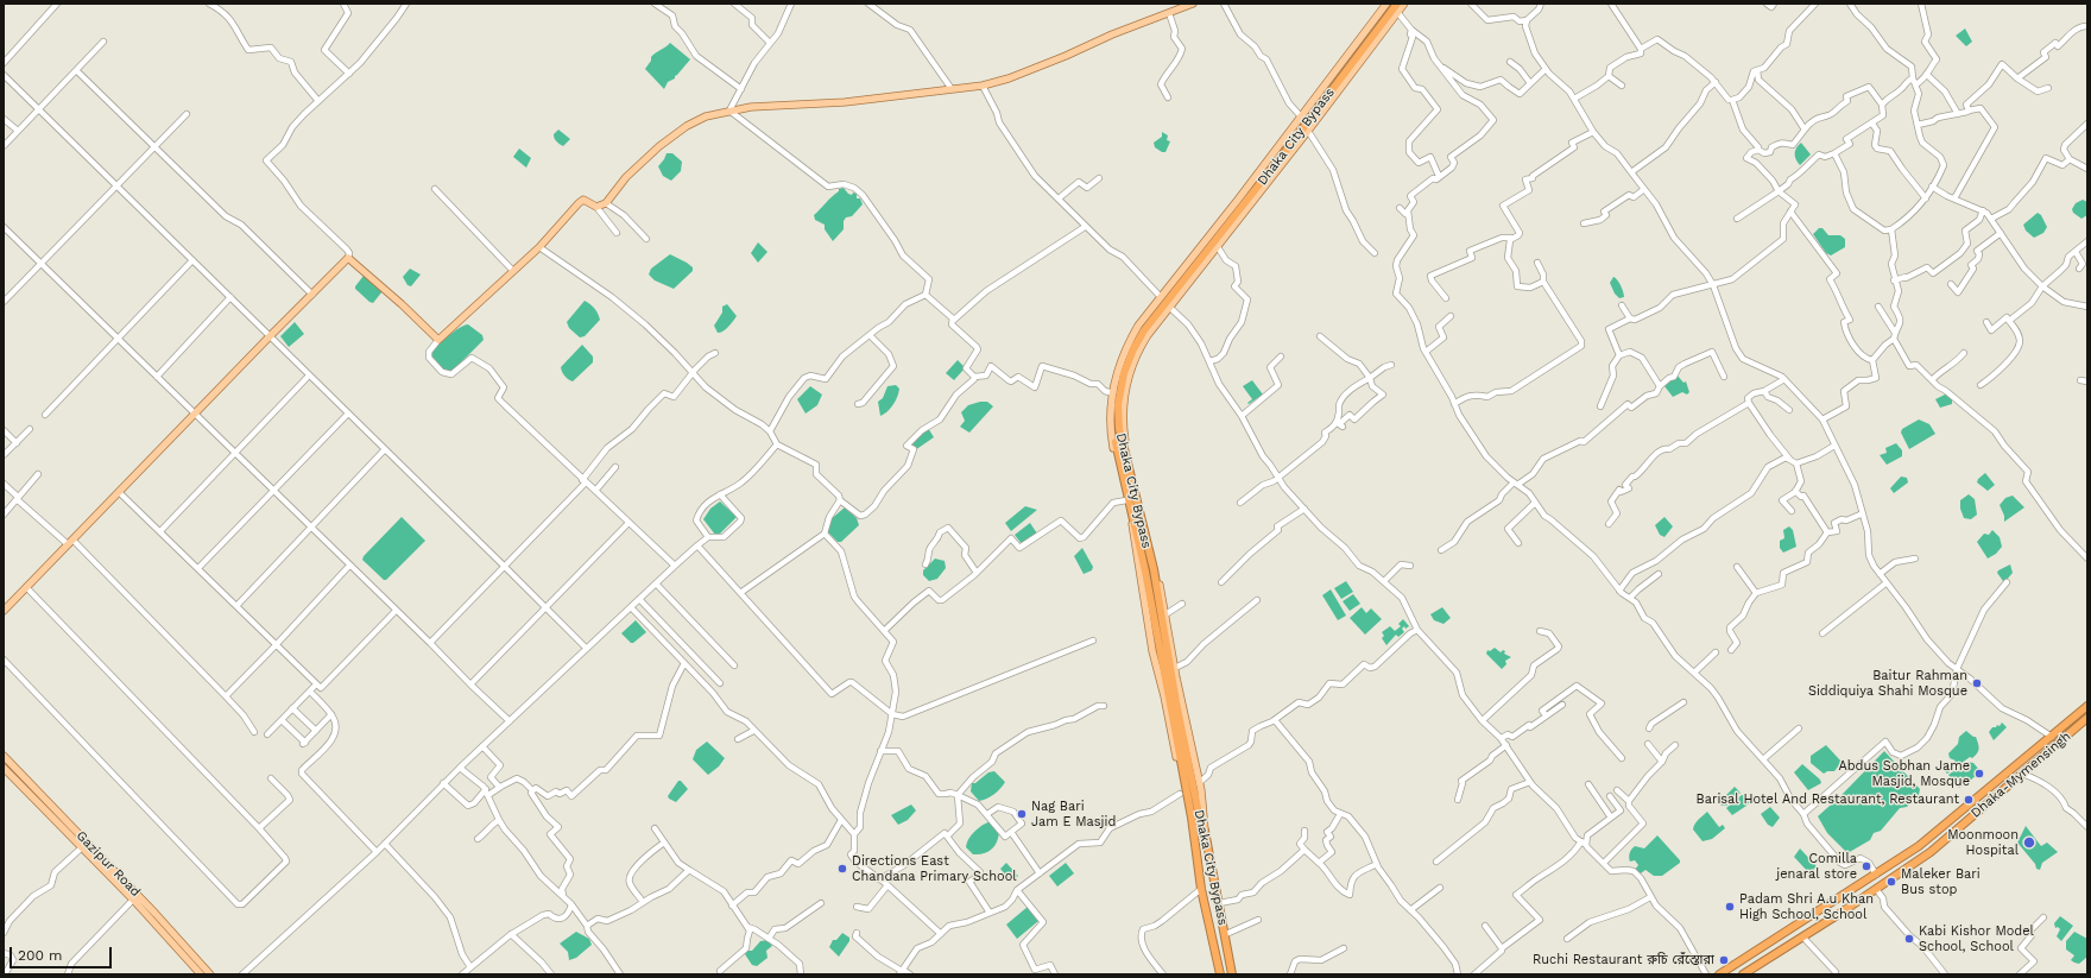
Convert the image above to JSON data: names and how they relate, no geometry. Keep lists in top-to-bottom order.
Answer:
{
  "streets": {
    "highway": ["Dhaka City Bypass", "Dhaka-Mymensingh"],
    "main road": ["Gazipur Road"]
  },
  "places": [
    "Baitur Rahman Siddiquiya Shahi Mosque",
    "Abdus Sobhan Jame Masjid, Mosque",
    "Barisal Hotel And Restaurant, Restaurant",
    "Nag Bari Jam E Masjid",
    "Moonmoon Hospital",
    "Comilla jenaral store",
    "Directions East Chandana Primary School",
    "Maleker Bari Bus stop",
    "Padam Shri A.u Khan High School, School",
    "Kabi Kishor Model School, School",
    "Ruchi Restaurant রুচি রেঁস্তোরা"
  ],
  "scale_bar": "200 m"
}
